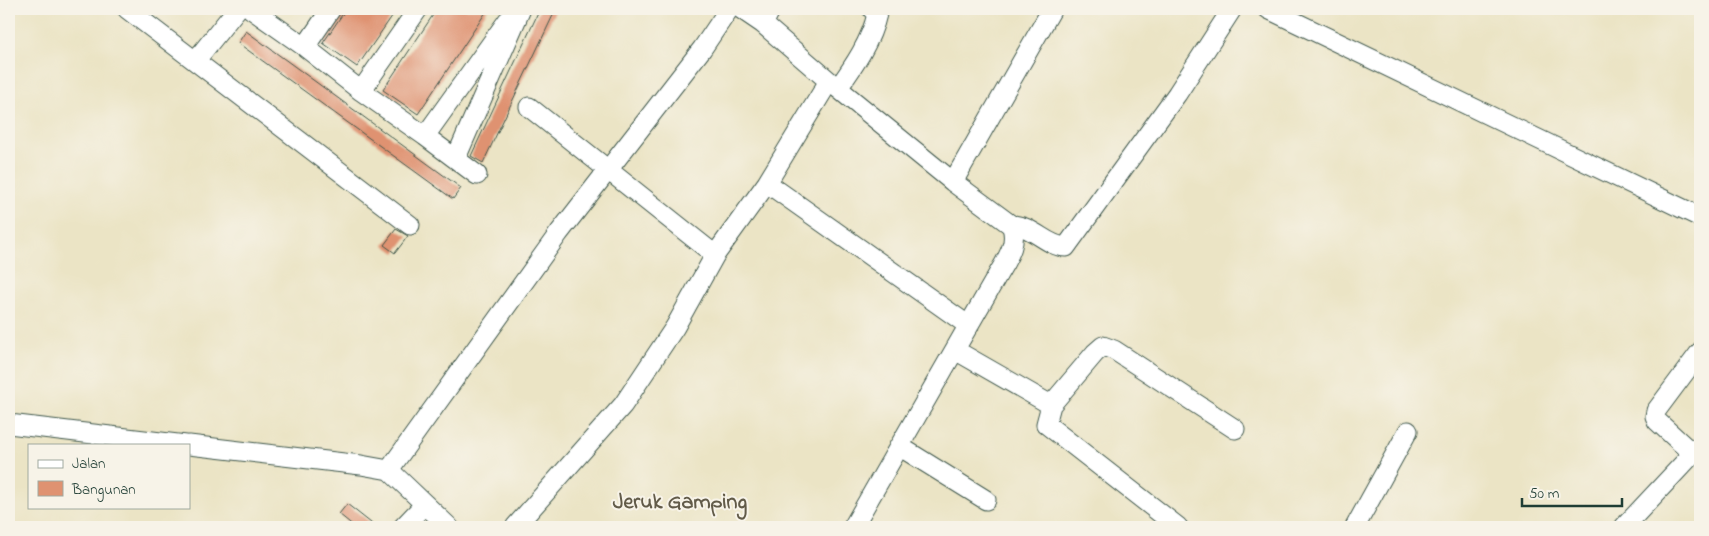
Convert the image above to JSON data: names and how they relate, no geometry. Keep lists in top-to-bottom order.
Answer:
{
  "districts": ["Jeruk Gamping"],
  "legend": ["Jalan", "Bangunan"],
  "scale_bar": "50 m"
}
